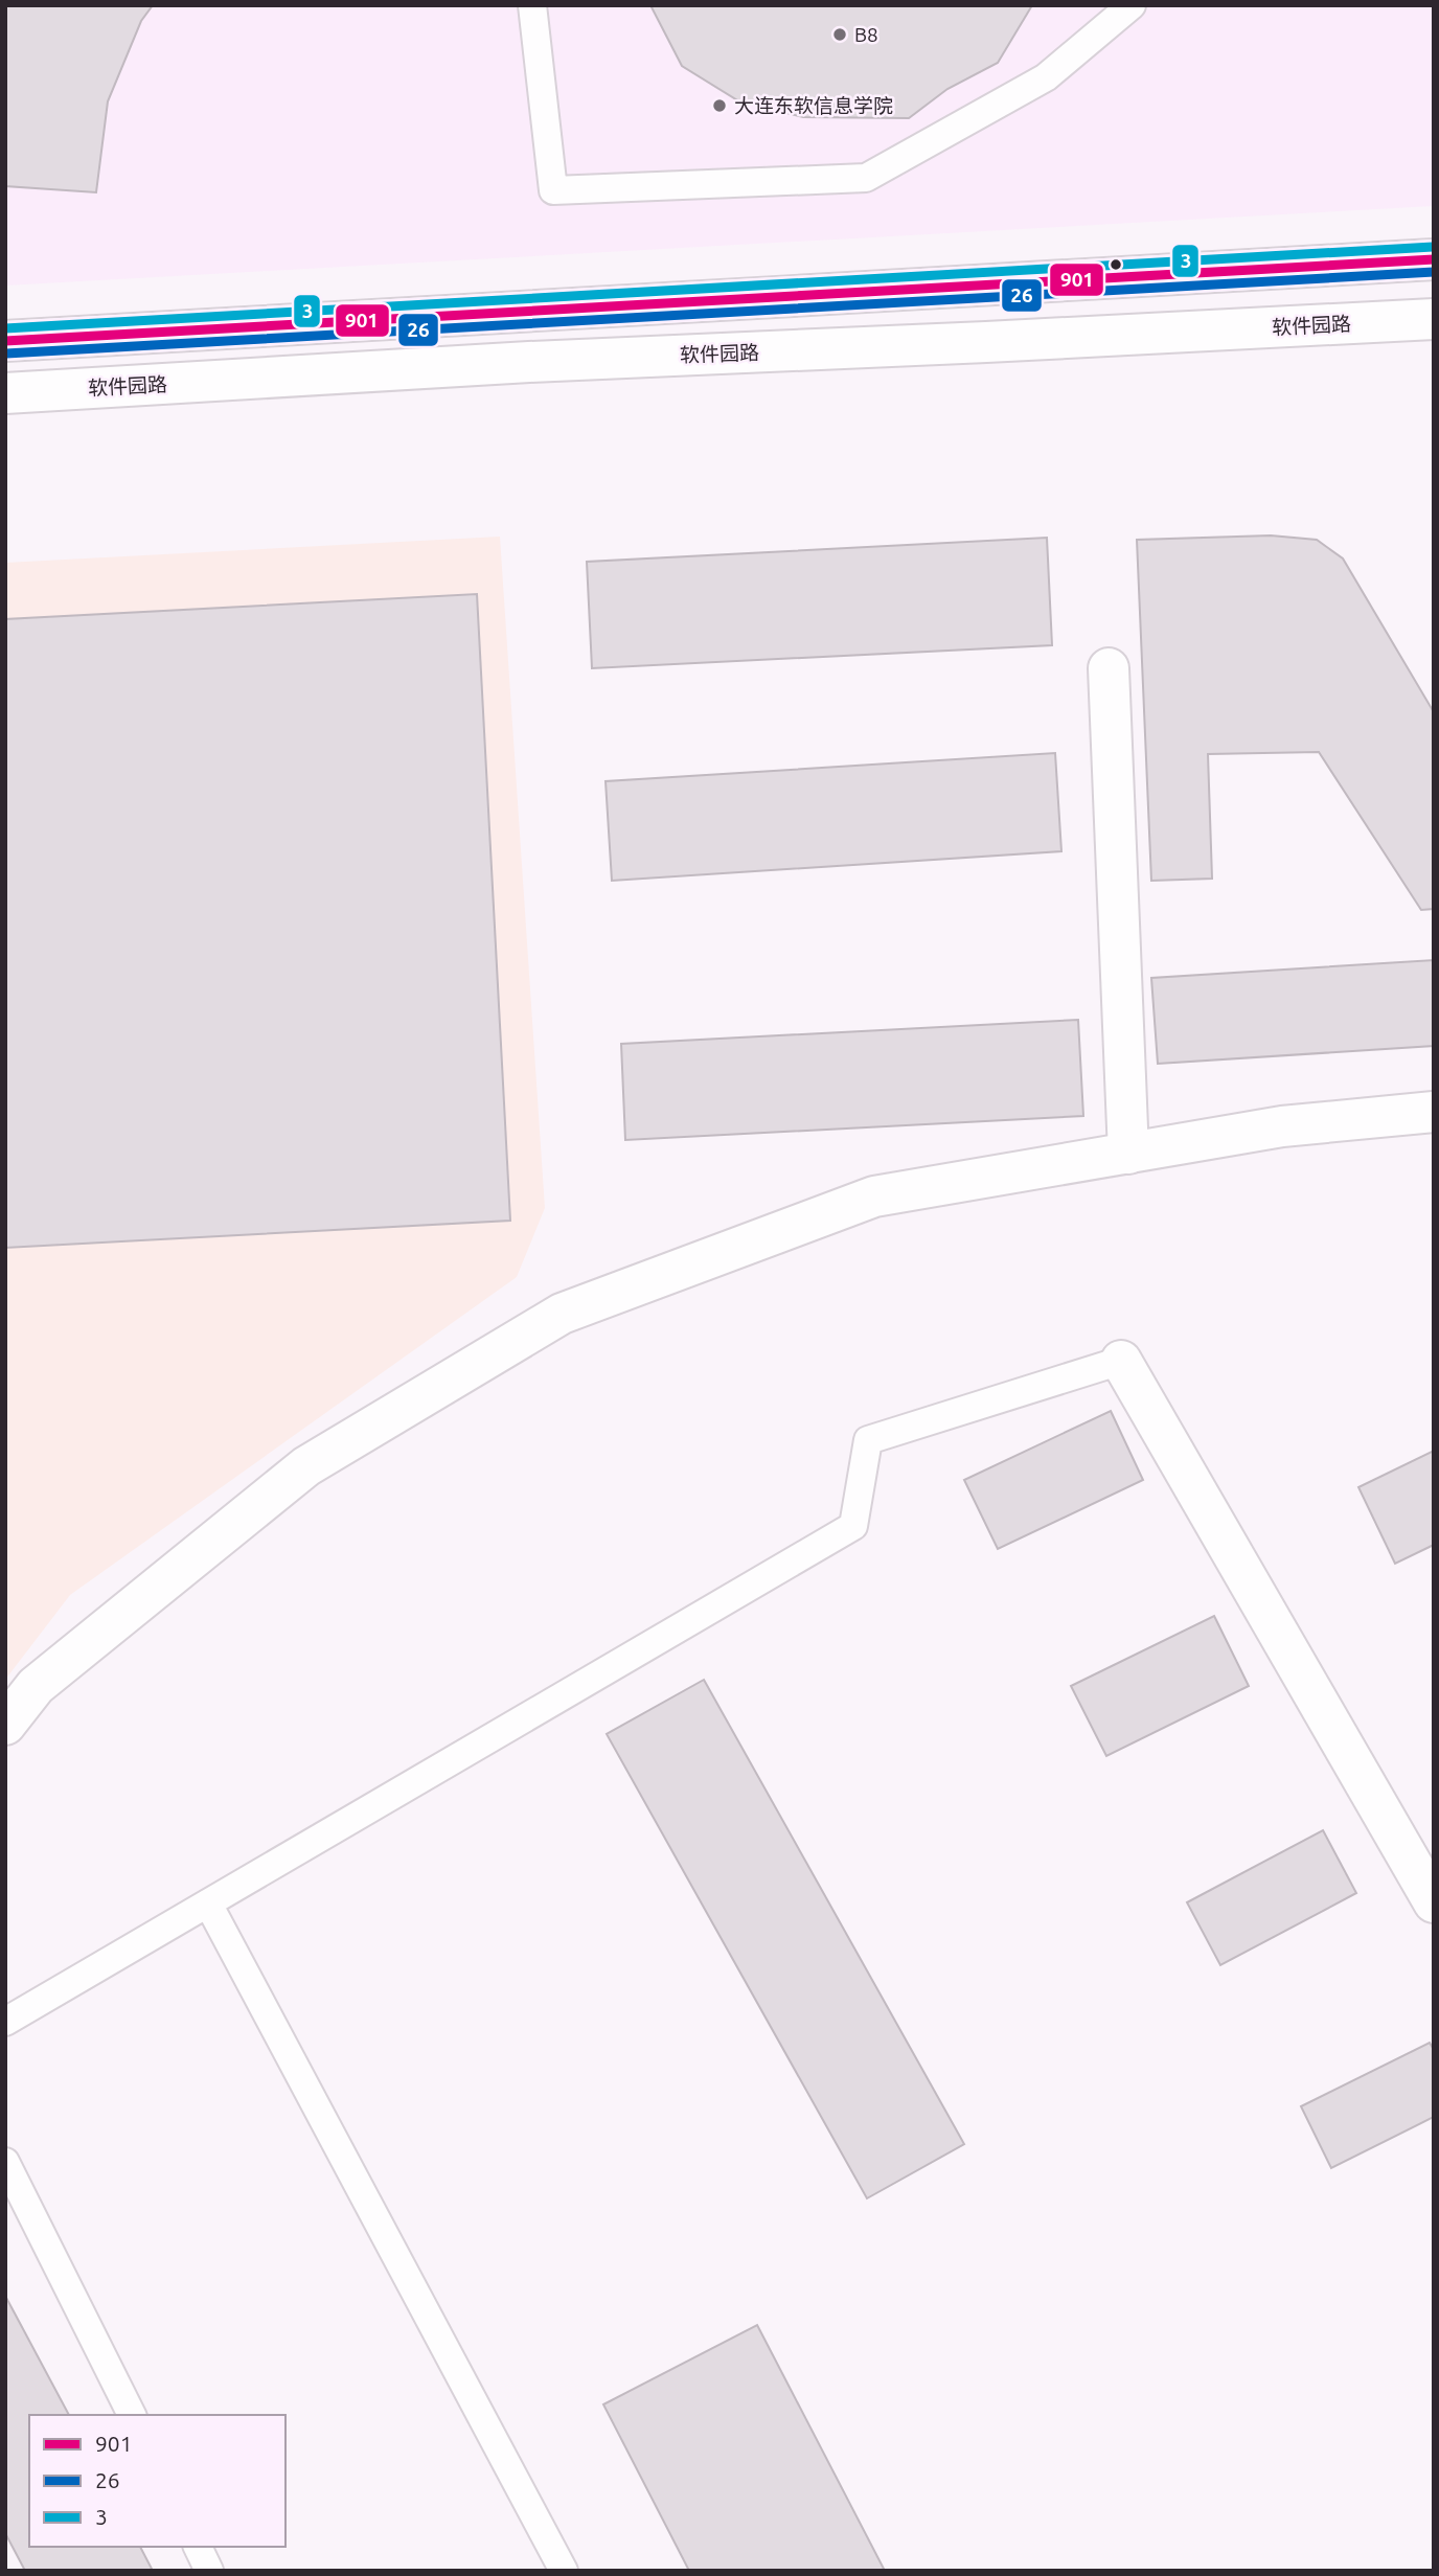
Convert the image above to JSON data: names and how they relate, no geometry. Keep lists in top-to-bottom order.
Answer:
{
  "streets": {
    "main road": ["软件园路"]
  },
  "places": ["B8", "大连东软信息学院"],
  "lines": ["transit line 3", "transit line 901", "transit line 26"],
  "legend": ["901", "26", "3"]
}
